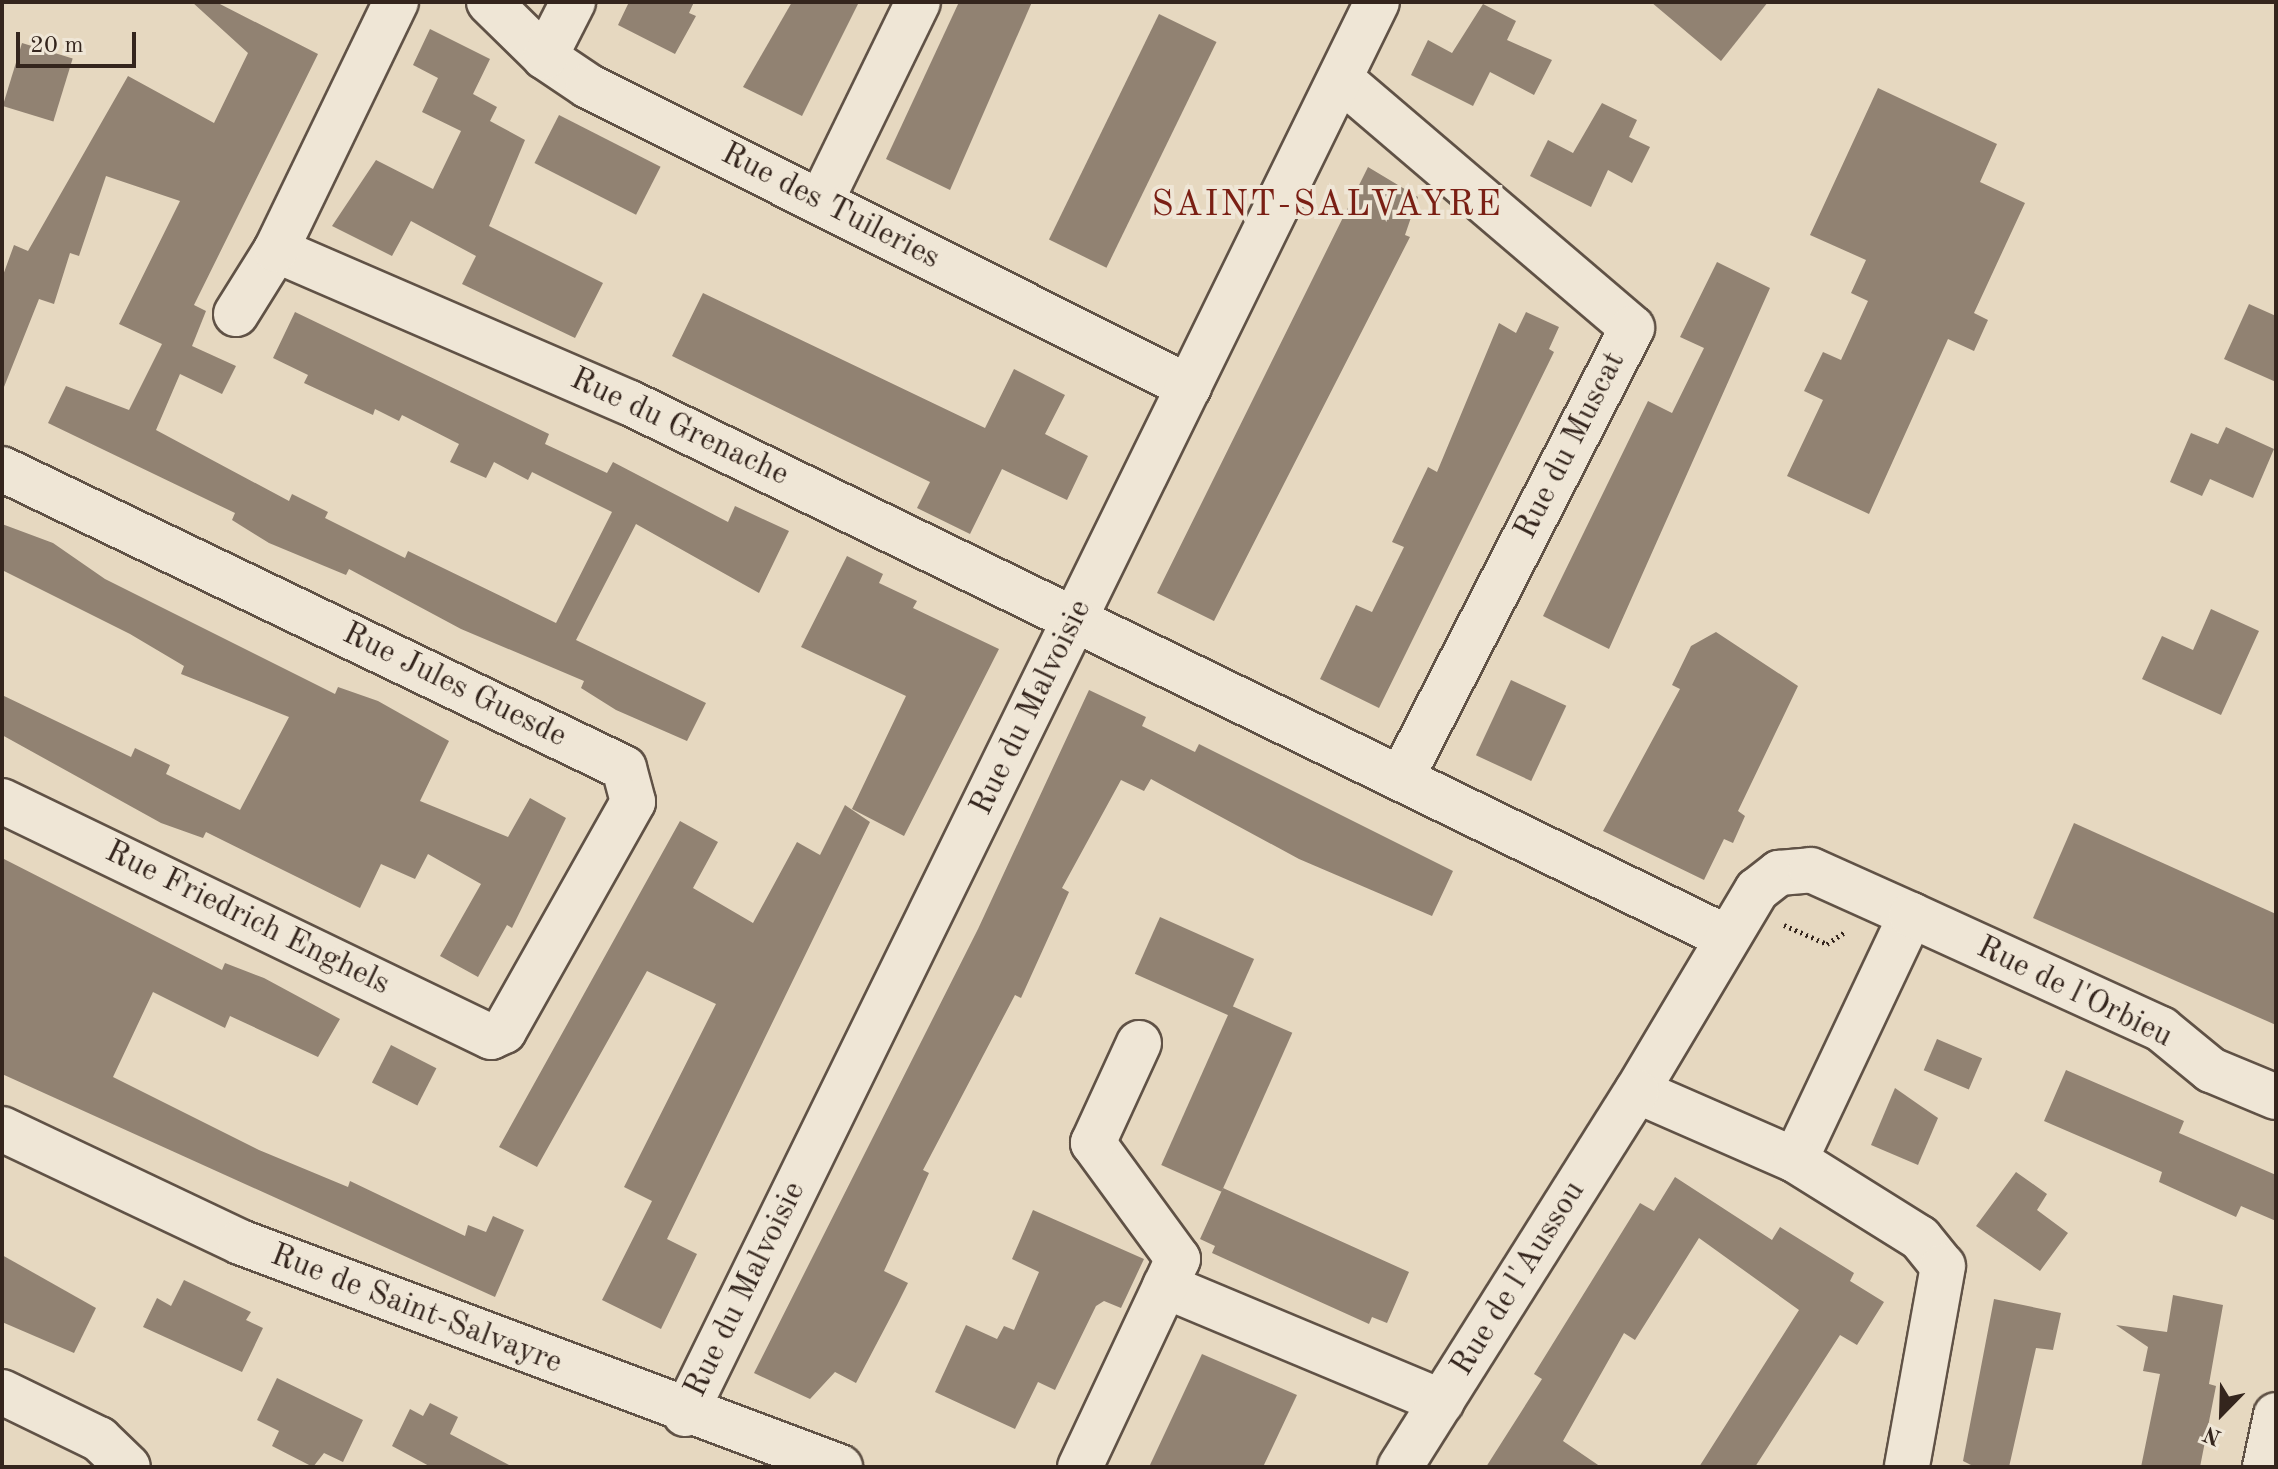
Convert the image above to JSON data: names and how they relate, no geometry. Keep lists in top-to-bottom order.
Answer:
{
  "streets": {
    "street": [
      "Rue des Tuileries",
      "Rue du Grenache",
      "Rue du Muscat",
      "Rue Jules Guesde",
      "Rue du Malvoisie",
      "Rue Friedrich Enghels",
      "Rue de l'Orbieu",
      "Rue de l'Aussou",
      "Rue de Saint-Salvayre"
    ]
  },
  "crossings": [
    ["Rue des Tuileries", "Rue du Malvoisie"],
    ["Rue du Grenache", "Rue du Malvoisie"],
    ["Rue du Muscat", "Rue du Malvoisie"],
    ["Rue Jules Guesde", "Rue Friedrich Enghels"],
    ["Rue du Malvoisie", "Rue de Saint-Salvayre"],
    ["Rue de l'Orbieu", "Rue de l'Aussou"]
  ],
  "districts": ["SAINT-SALVAYRE"],
  "scale_bar": "20 m",
  "north": "bottom left"
}
